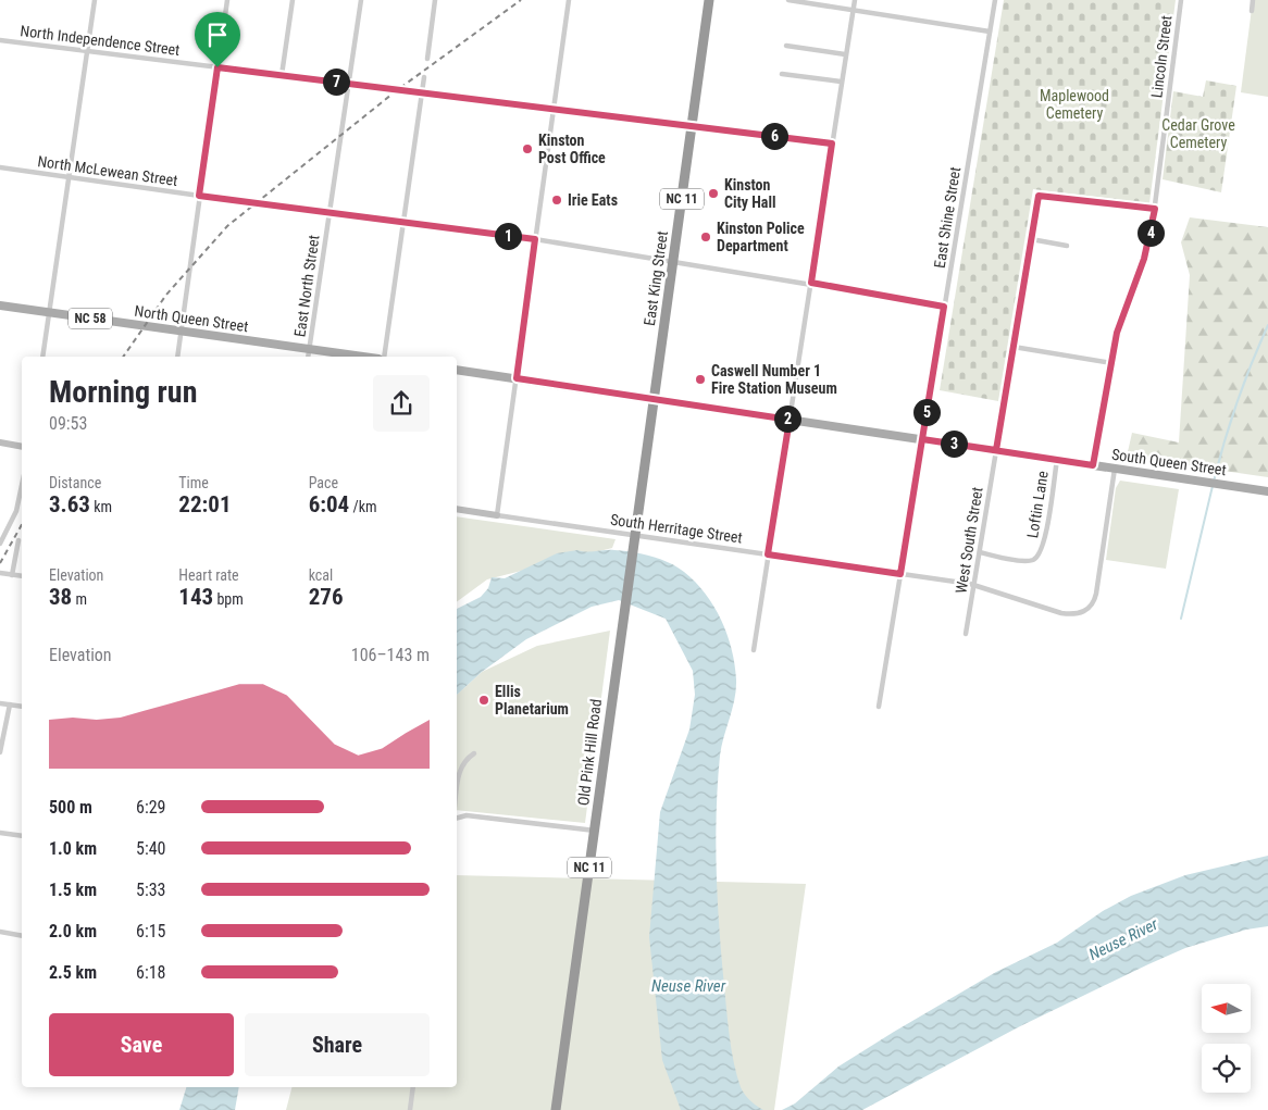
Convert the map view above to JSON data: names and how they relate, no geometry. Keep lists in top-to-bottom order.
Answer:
{
  "streets": {
    "highway": ["NC 11", "East King Street", "Old Pink Hill Road"],
    "main road": ["NC 58", "North Queen Street", "South Queen Street"],
    "street": [
      "North Independence Street",
      "Lincoln Street",
      "North McLewean Street",
      "East Shine Street",
      "East North Street",
      "Loftin Lane",
      "South Herritage Street",
      "West South Street"
    ]
  },
  "crossings": [
    ["North Independence Street", "East King Street"],
    ["North Independence Street", "East North Street"],
    ["Lincoln Street", "South Queen Street"],
    ["Lincoln Street", "West South Street"],
    ["North McLewean Street", "East Shine Street"],
    ["North McLewean Street", "East King Street"],
    ["North McLewean Street", "East North Street"],
    ["East Shine Street", "South Queen Street"],
    ["East Shine Street", "South Herritage Street"],
    ["East King Street", "South Queen Street"],
    ["East King Street", "Old Pink Hill Road"],
    ["East North Street", "North Queen Street"],
    ["South Queen Street", "Loftin Lane"],
    ["South Queen Street", "South Herritage Street"],
    ["South Queen Street", "West South Street"],
    ["South Queen Street", "Old Pink Hill Road"],
    ["Loftin Lane", "West South Street"],
    ["South Herritage Street", "West South Street"],
    ["South Herritage Street", "Old Pink Hill Road"]
  ],
  "water": ["Neuse River"],
  "parks": ["Maplewood Cemetery", "Cedar Grove Cemetery"],
  "places": [
    "Kinston Post Office",
    "Kinston City Hall",
    "Irie Eats",
    "Kinston Police Department",
    "Caswell Number 1 Fire Station Museum",
    "Ellis Planetarium"
  ],
  "north": "left",
  "page": {
    "pins": [
      "7",
      "6",
      "4",
      "1",
      "5",
      "2",
      "3"
    ],
    "heading": ["Morning run", "09:53"],
    "stats": [
      ["Distance", "3.63 km"],
      ["Time", "22:01"],
      ["Pace", "6:04 /km"],
      ["Elevation", "38 m"],
      ["Heart rate", "143 bpm"],
      ["kcal", "276"]
    ],
    "chart": ["Elevation", "106–143 m"],
    "list": [
      {
        "name": "500 m",
        "note": "6:29"
      },
      {
        "name": "1.0 km",
        "note": "5:40"
      },
      {
        "name": "1.5 km",
        "note": "5:33"
      },
      {
        "name": "2.0 km",
        "note": "6:15"
      },
      {
        "name": "2.5 km",
        "note": "6:18"
      }
    ],
    "buttons": ["Save", "Share"]
  }
}
